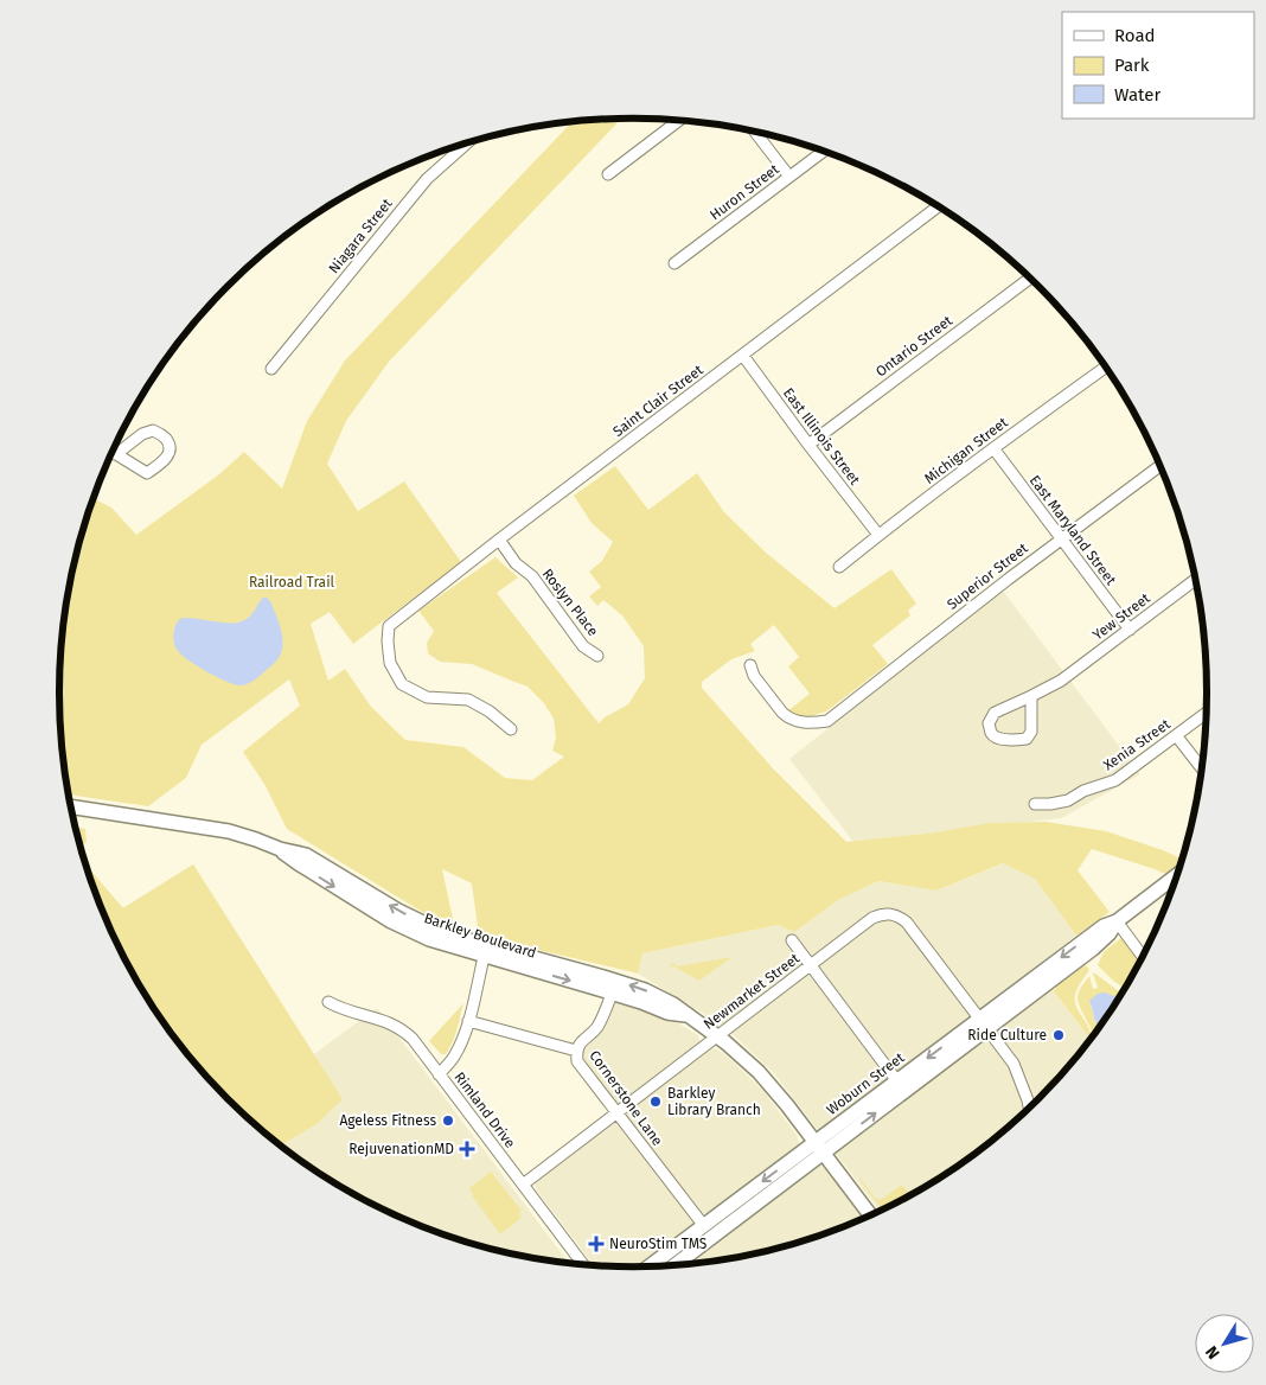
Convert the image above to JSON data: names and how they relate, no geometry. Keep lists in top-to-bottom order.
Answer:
{
  "streets": {
    "main road": ["Barkley Boulevard", "Woburn Street"],
    "street": [
      "Huron Street",
      "Niagara Street",
      "Ontario Street",
      "Saint Clair Street",
      "East Illinois Street",
      "Michigan Street",
      "East Maryland Street",
      "Superior Street",
      "Roslyn Place",
      "Yew Street",
      "Xenia Street",
      "Newmarket Street",
      "Cornerstone Lane",
      "Rimland Drive"
    ]
  },
  "crossings": [
    ["Ontario Street", "East Illinois Street"],
    ["Saint Clair Street", "East Illinois Street"],
    ["Saint Clair Street", "Roslyn Place"],
    ["East Illinois Street", "Michigan Street"],
    ["Michigan Street", "East Maryland Street"],
    ["East Maryland Street", "Superior Street"],
    ["East Maryland Street", "Yew Street"],
    ["Barkley Boulevard", "Newmarket Street"],
    ["Barkley Boulevard", "Woburn Street"],
    ["Barkley Boulevard", "Cornerstone Lane"],
    ["Newmarket Street", "Woburn Street"],
    ["Newmarket Street", "Cornerstone Lane"],
    ["Newmarket Street", "Rimland Drive"],
    ["Woburn Street", "Cornerstone Lane"]
  ],
  "parks": ["Railroad Trail"],
  "places": {
    "other": ["Ride Culture", "Barkley Library Branch", "Ageless Fitness"],
    "health": ["RejuvenationMD", "NeuroStim TMS"]
  },
  "legend": ["Road", "Park", "Water"],
  "north": "bottom left"
}
